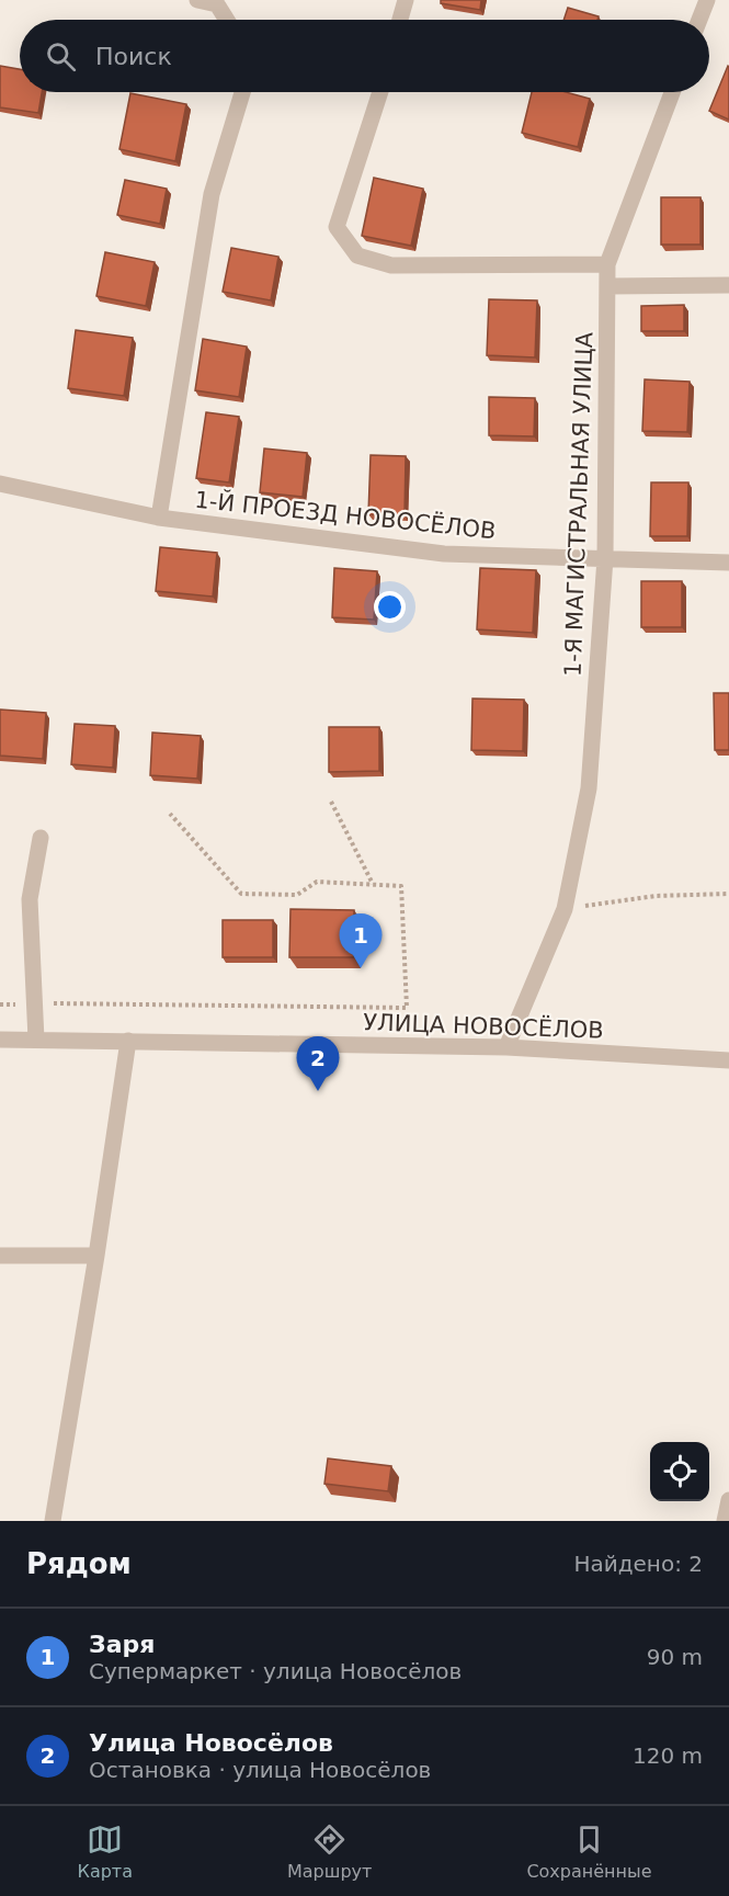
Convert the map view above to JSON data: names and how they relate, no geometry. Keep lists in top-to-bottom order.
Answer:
{
  "streets": {
    "street": ["1-Я МАГИСТРАЛЬНАЯ УЛИЦА", "1-Й ПРОЕЗД НОВОСЁЛОВ", "УЛИЦА НОВОСЁЛОВ"]
  },
  "crossings": [
    ["1-Я МАГИСТРАЛЬНАЯ УЛИЦА", "1-Й ПРОЕЗД НОВОСЁЛОВ"],
    ["1-Я МАГИСТРАЛЬНАЯ УЛИЦА", "УЛИЦА НОВОСЁЛОВ"]
  ],
  "page": {
    "search": "Поиск",
    "pins": ["1", "2"],
    "heading": ["Рядом", "Найдено: 2"],
    "list": [
      {
        "mark": "1",
        "name": "Заря",
        "note": "Супермаркет · улица Новосёлов",
        "value": "90 m"
      },
      {
        "mark": "2",
        "name": "Улица Новосёлов",
        "note": "Остановка · улица Новосёлов",
        "value": "120 m"
      }
    ],
    "nav": ["Карта", "Маршрут", "Сохранённые"]
  }
}
